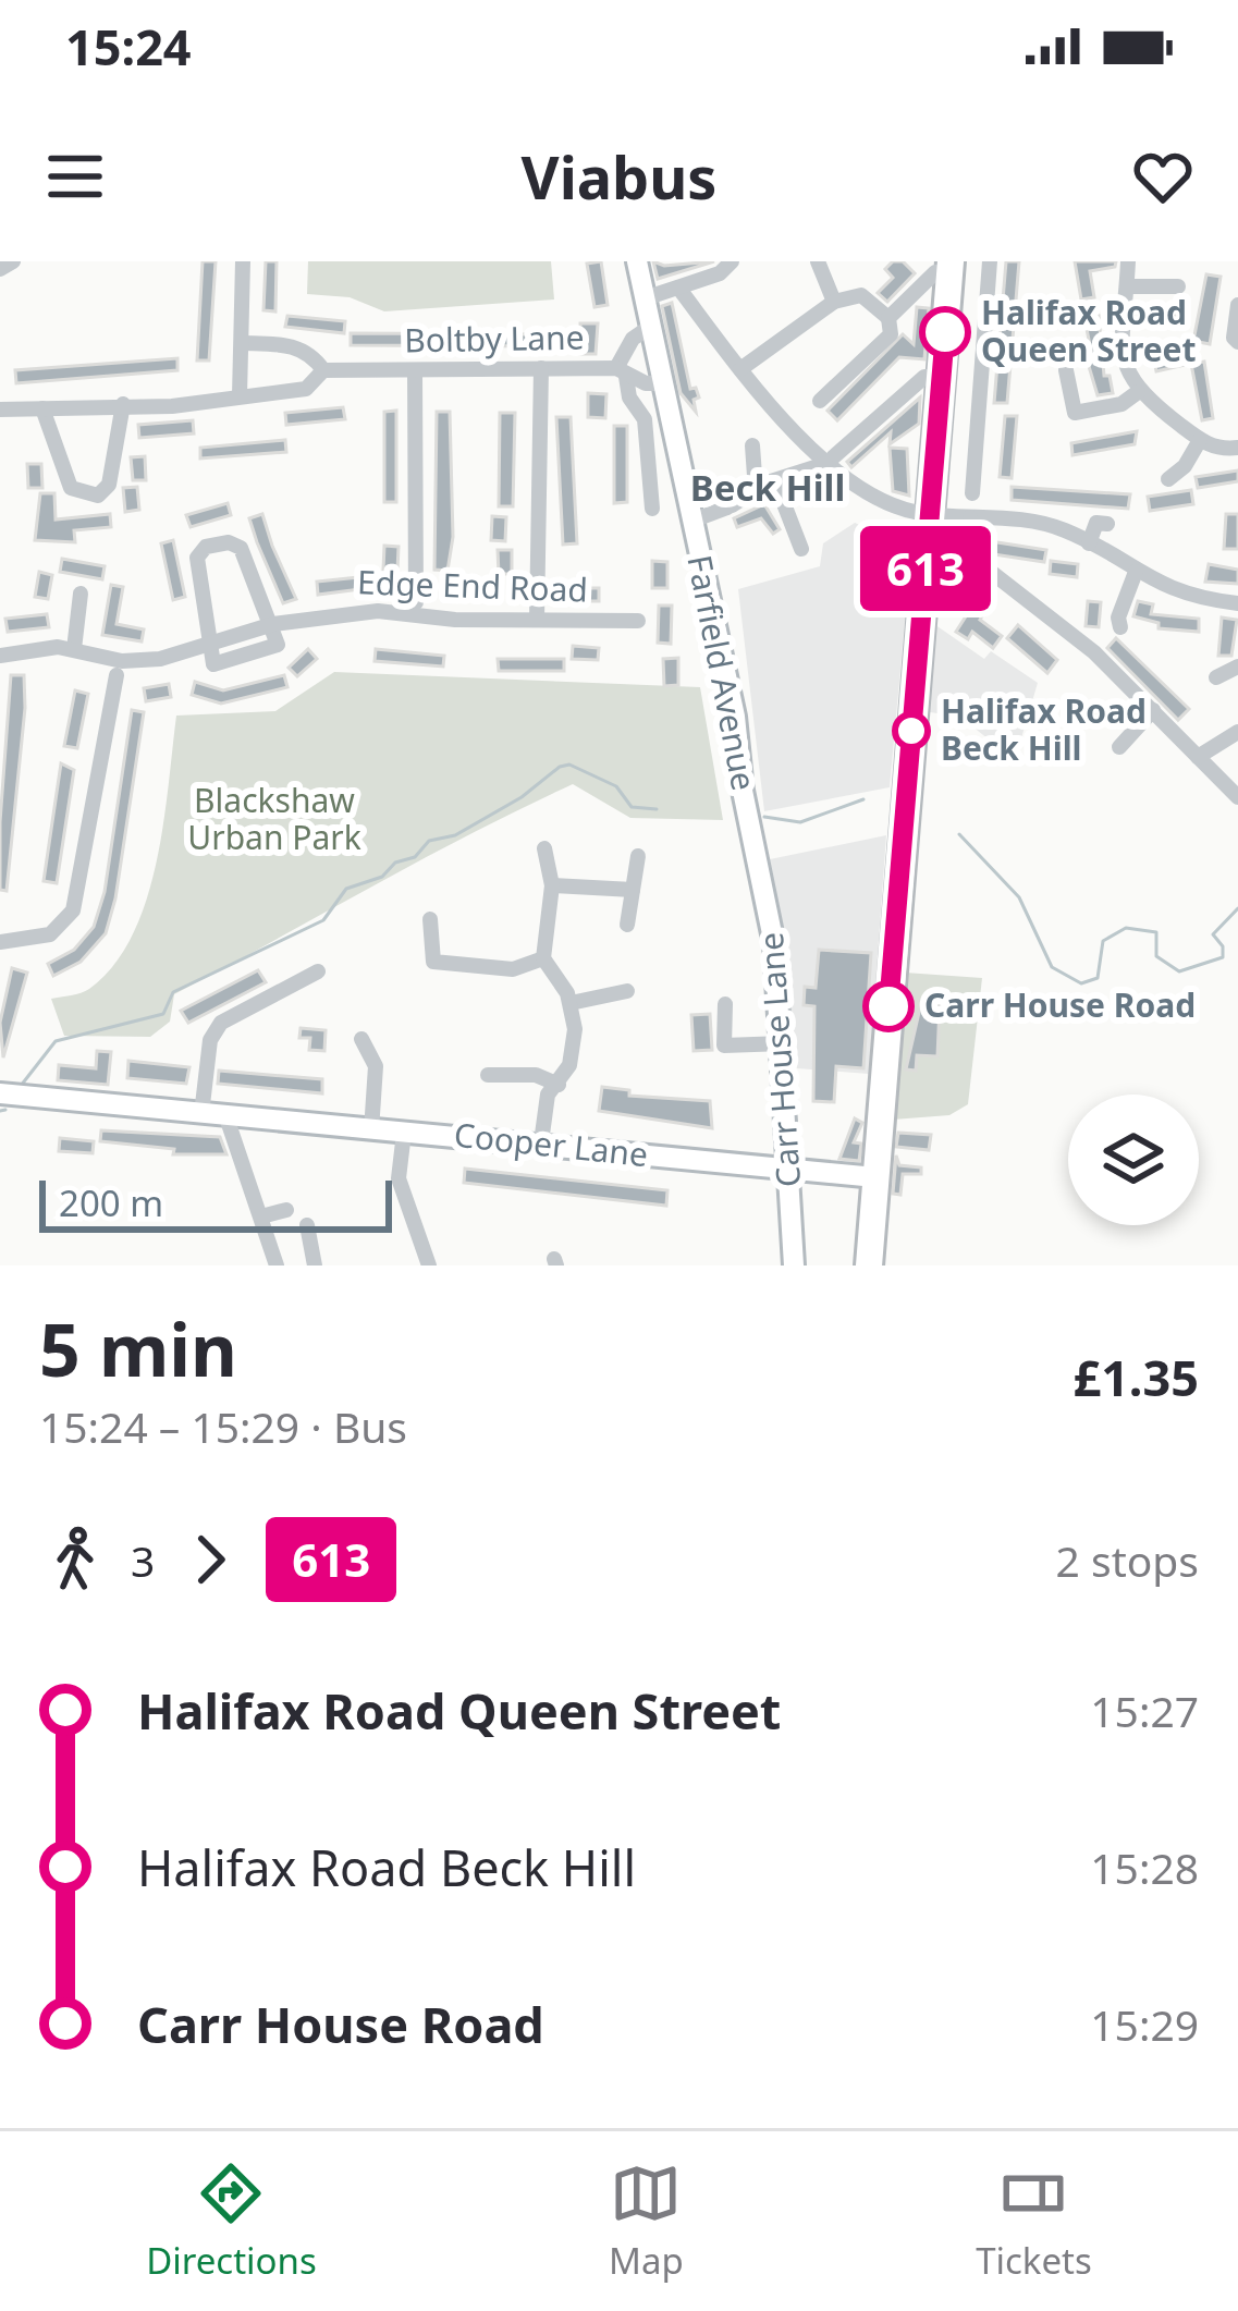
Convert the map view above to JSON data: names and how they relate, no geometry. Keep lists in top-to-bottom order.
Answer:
{
  "streets": {
    "street": [
      "Boltby Lane",
      "Edge End Road",
      "Farfield Avenue",
      "Carr House Lane",
      "Cooper Lane"
    ]
  },
  "crossings": [
    ["Boltby Lane", "Farfield Avenue"],
    ["Farfield Avenue", "Carr House Lane"],
    ["Carr House Lane", "Cooper Lane"]
  ],
  "districts": ["Beck Hill"],
  "parks": ["Blackshaw Urban Park"],
  "places": ["Halifax Road Queen Street", "Halifax Road Beck Hill", "Carr House Road"],
  "lines": ["bus line 613"],
  "scale_bar": "200 m",
  "page": {
    "status": "15:24",
    "header": "Viabus",
    "on_map": "613",
    "scale": "200 m",
    "heading": ["5 min", "15:24 – 15:29 · Bus", "£1.35"],
    "legs": ["3", "613", "2 stops"],
    "list": [
      {
        "name": "Halifax Road Queen Street",
        "value": "15:27"
      },
      {
        "name": "Halifax Road Beck Hill",
        "value": "15:28"
      },
      {
        "name": "Carr House Road",
        "value": "15:29"
      }
    ],
    "tabs": ["Directions", "Map", "Tickets"]
  }
}
